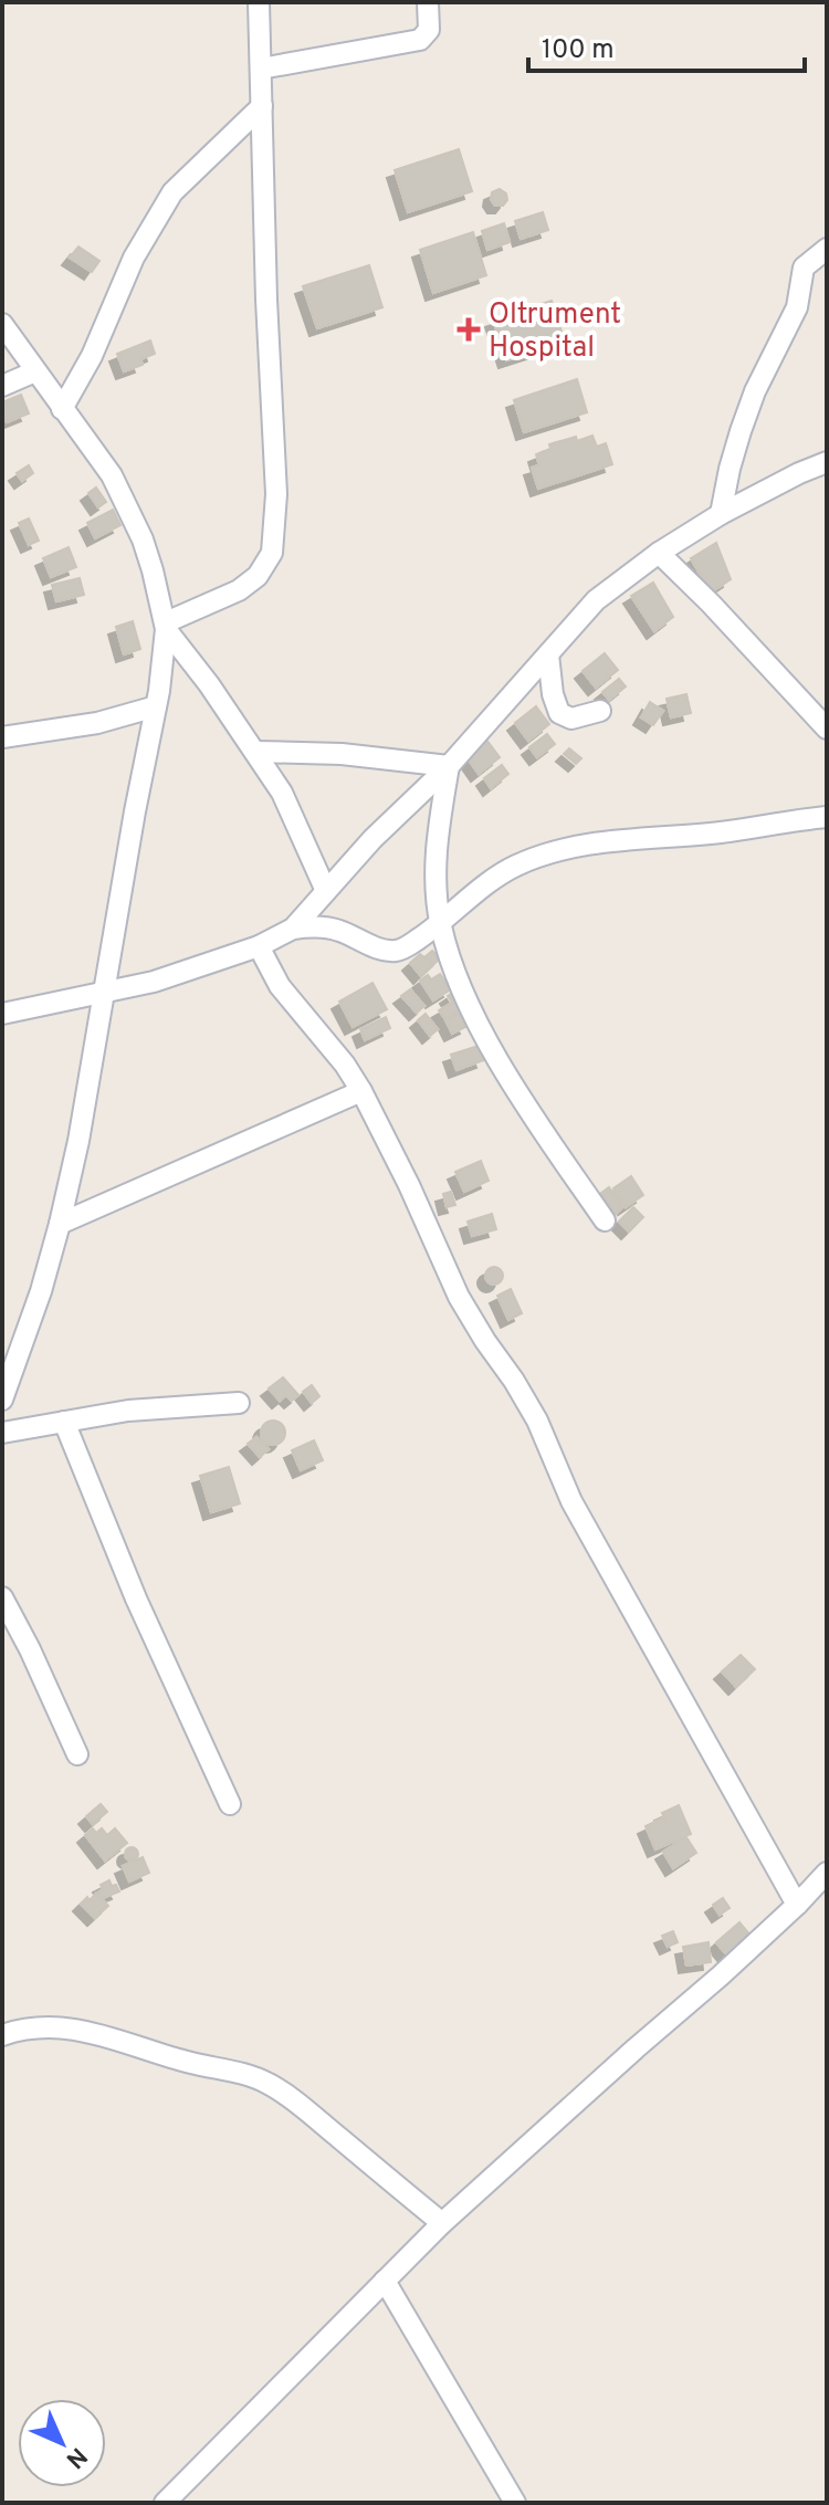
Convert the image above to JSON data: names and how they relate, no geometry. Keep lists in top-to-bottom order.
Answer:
{
  "places": {
    "health": ["Oltrument Hospital"]
  },
  "scale_bar": "100 m",
  "north": "bottom right"
}
